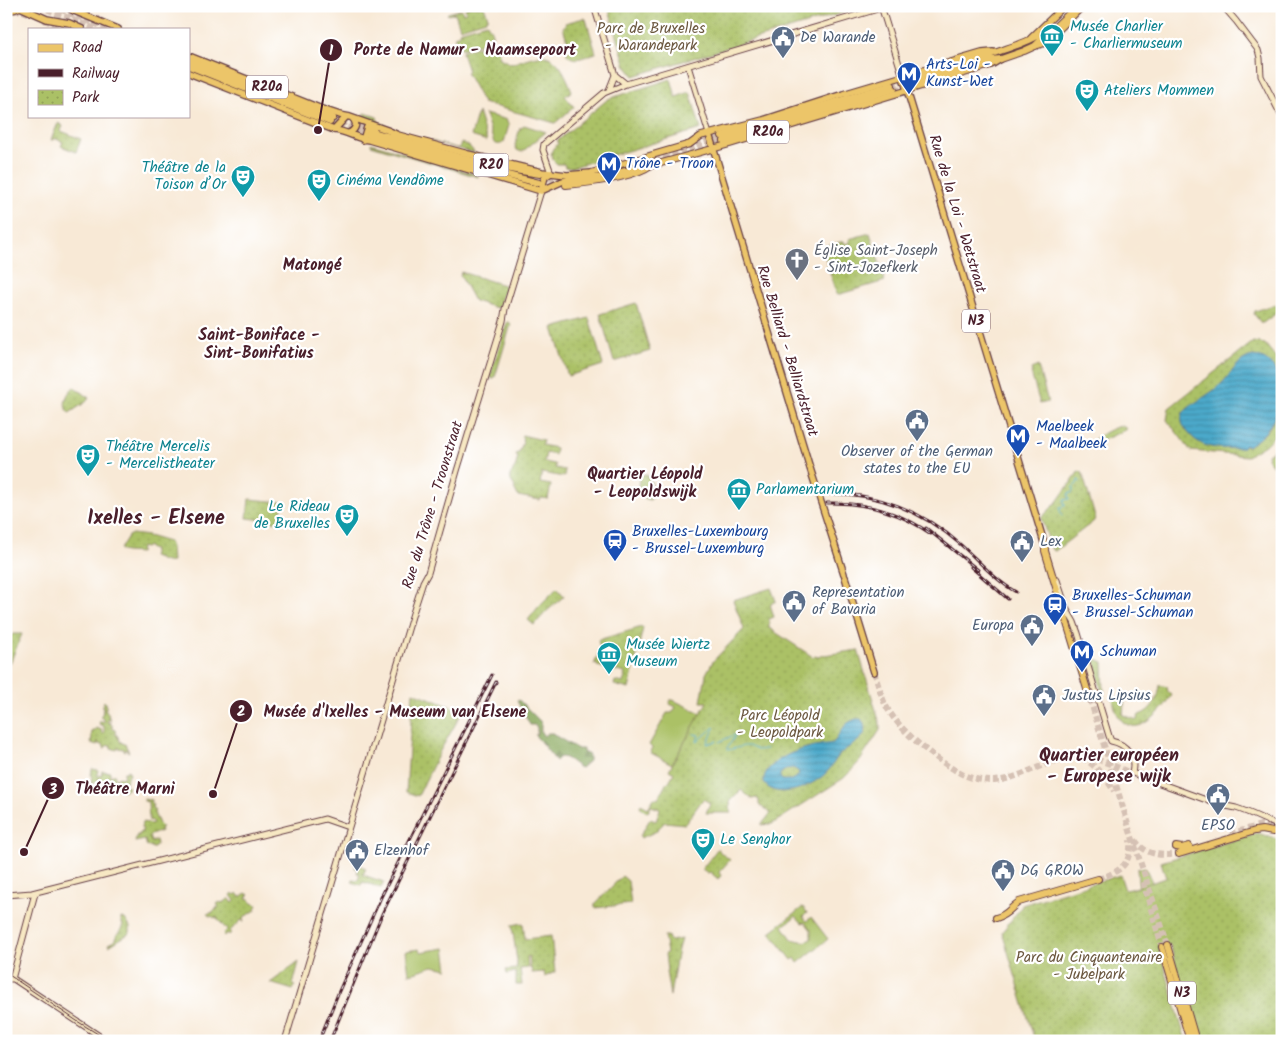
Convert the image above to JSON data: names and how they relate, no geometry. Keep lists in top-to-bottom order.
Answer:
{
  "streets": {
    "highway": ["R20", "N3"],
    "main road": [
      "R20a",
      "Rue de la Loi - Wetstraat",
      "Rue Belliard - Belliardstraat",
      "Rue du Trône - Troonstraat"
    ]
  },
  "crossings": [
    ["R20a", "Rue de la Loi - Wetstraat"],
    ["R20a", "Rue Belliard - Belliardstraat"],
    ["R20a", "Rue du Trône - Troonstraat"]
  ],
  "districts": [
    "Matongé",
    "Saint-Boniface - Sint-Bonifatius",
    "Quartier Léopold - Leopoldswijk",
    "Ixelles - Elsene",
    "Quartier européen - Europese wijk"
  ],
  "parks": ["Parc de Bruxelles - Warandepark", "Parc Léopold - Leopoldpark", "Parc du Cinquantenaire - Jubelpark"],
  "places": {
    "museum": ["Musée Charlier - Charliermuseum", "Parlamentarium", "Musée Wiertz Museum"],
    "public building": [
      "De Warande",
      "Observer of the German states to the EU",
      "Lex",
      "Representation of Bavaria",
      "Europa",
      "Justus Lipsius",
      "EPSO",
      "Elzenhof",
      "DG GROW"
    ],
    "metro station": [
      "Arts-Loi - Kunst-Wet",
      "Trône - Troon",
      "Maelbeek - Maalbeek",
      "Schuman"
    ],
    "theatre": [
      "Ateliers Mommen",
      "Théâtre de la Toison d’Or",
      "Cinéma Vendôme",
      "Théâtre Mercelis - Mercelistheater",
      "Le Rideau de Bruxelles",
      "Le Senghor"
    ],
    "other": ["Porte de Namur - Naamsepoort", "Musée d'Ixelles - Museum van Elsene", "Théâtre Marni"],
    "church": ["Église Saint-Joseph - Sint-Jozefkerk"],
    "station": ["Bruxelles-Luxembourg - Brussel-Luxemburg", "Bruxelles-Schuman - Brussel-Schuman"]
  },
  "legend": ["Road", "Railway", "Park"]
}
